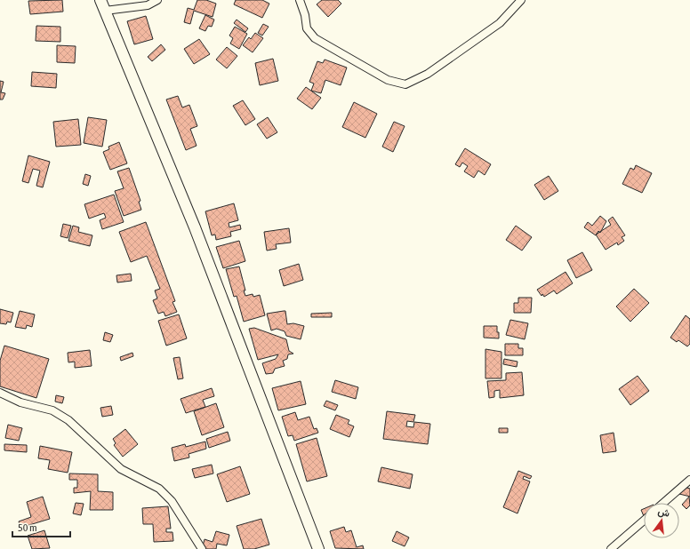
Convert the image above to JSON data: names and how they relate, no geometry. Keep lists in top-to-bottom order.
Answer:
{
  "scale_bar": "50 m",
  "north": "top"
}
